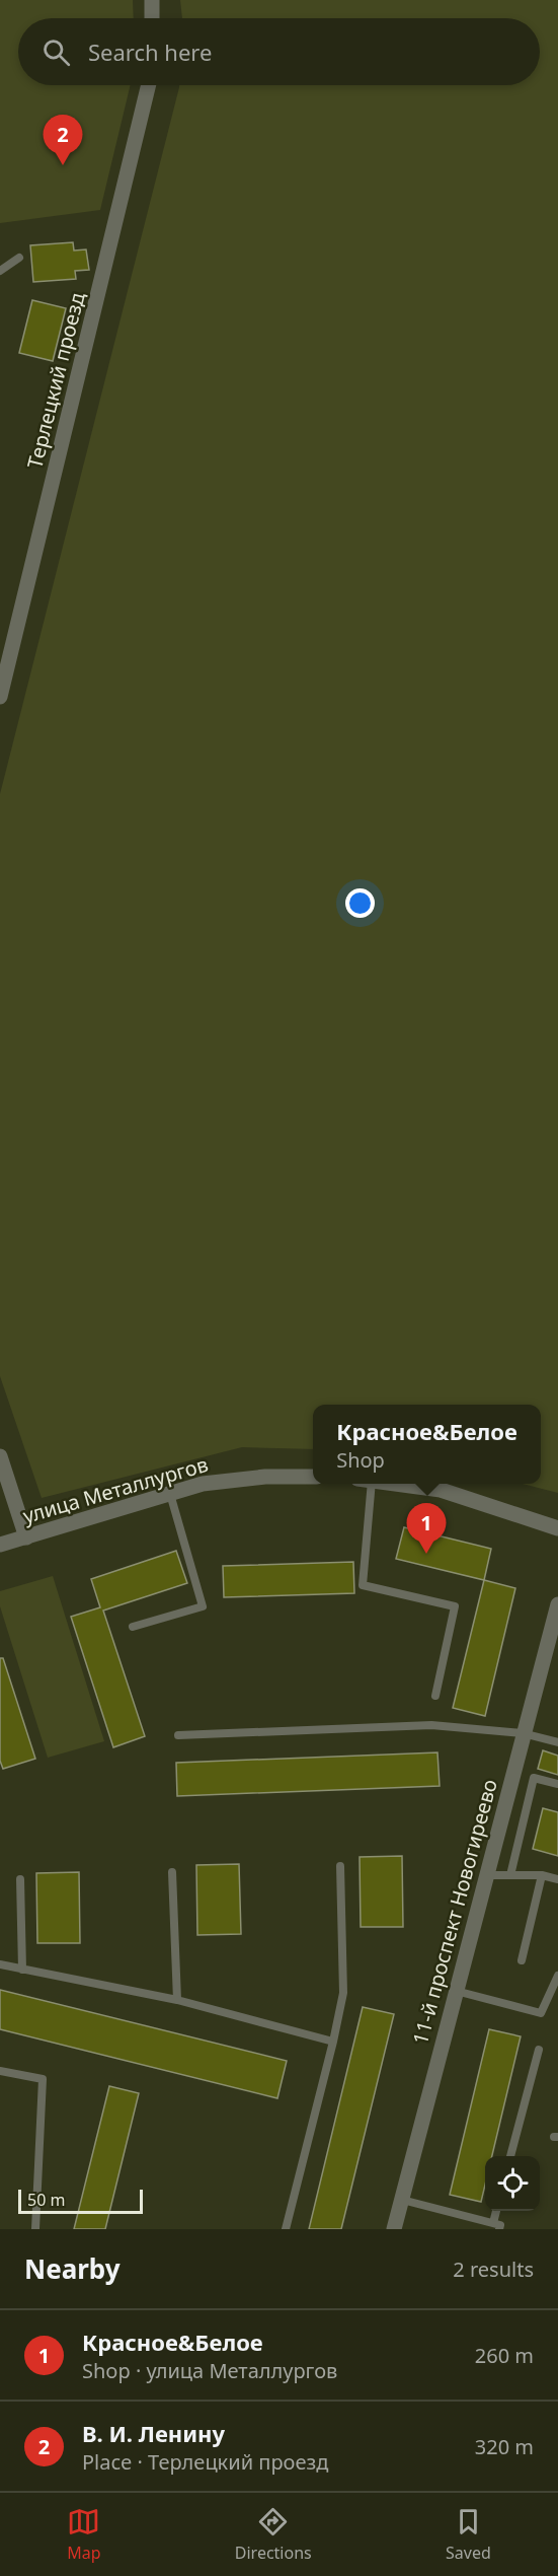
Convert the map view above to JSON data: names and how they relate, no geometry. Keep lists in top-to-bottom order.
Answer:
{
  "streets": {
    "street": ["Терлецкий проезд", "улица Металлургов", "11-й проспект Новогиреево"]
  },
  "scale_bar": "50 m",
  "page": {
    "search": "Search here",
    "pins": ["2", "1"],
    "popup": ["Красное&Белое", "Shop"],
    "scale": "50 m",
    "heading": ["Nearby", "2 results"],
    "list": [
      {
        "mark": "1",
        "name": "Красное&Белое",
        "note": "Shop · улица Металлургов",
        "value": "260 m"
      },
      {
        "mark": "2",
        "name": "В. И. Ленину",
        "note": "Place · Терлецкий проезд",
        "value": "320 m"
      }
    ],
    "nav": ["Map", "Directions", "Saved"]
  }
}
